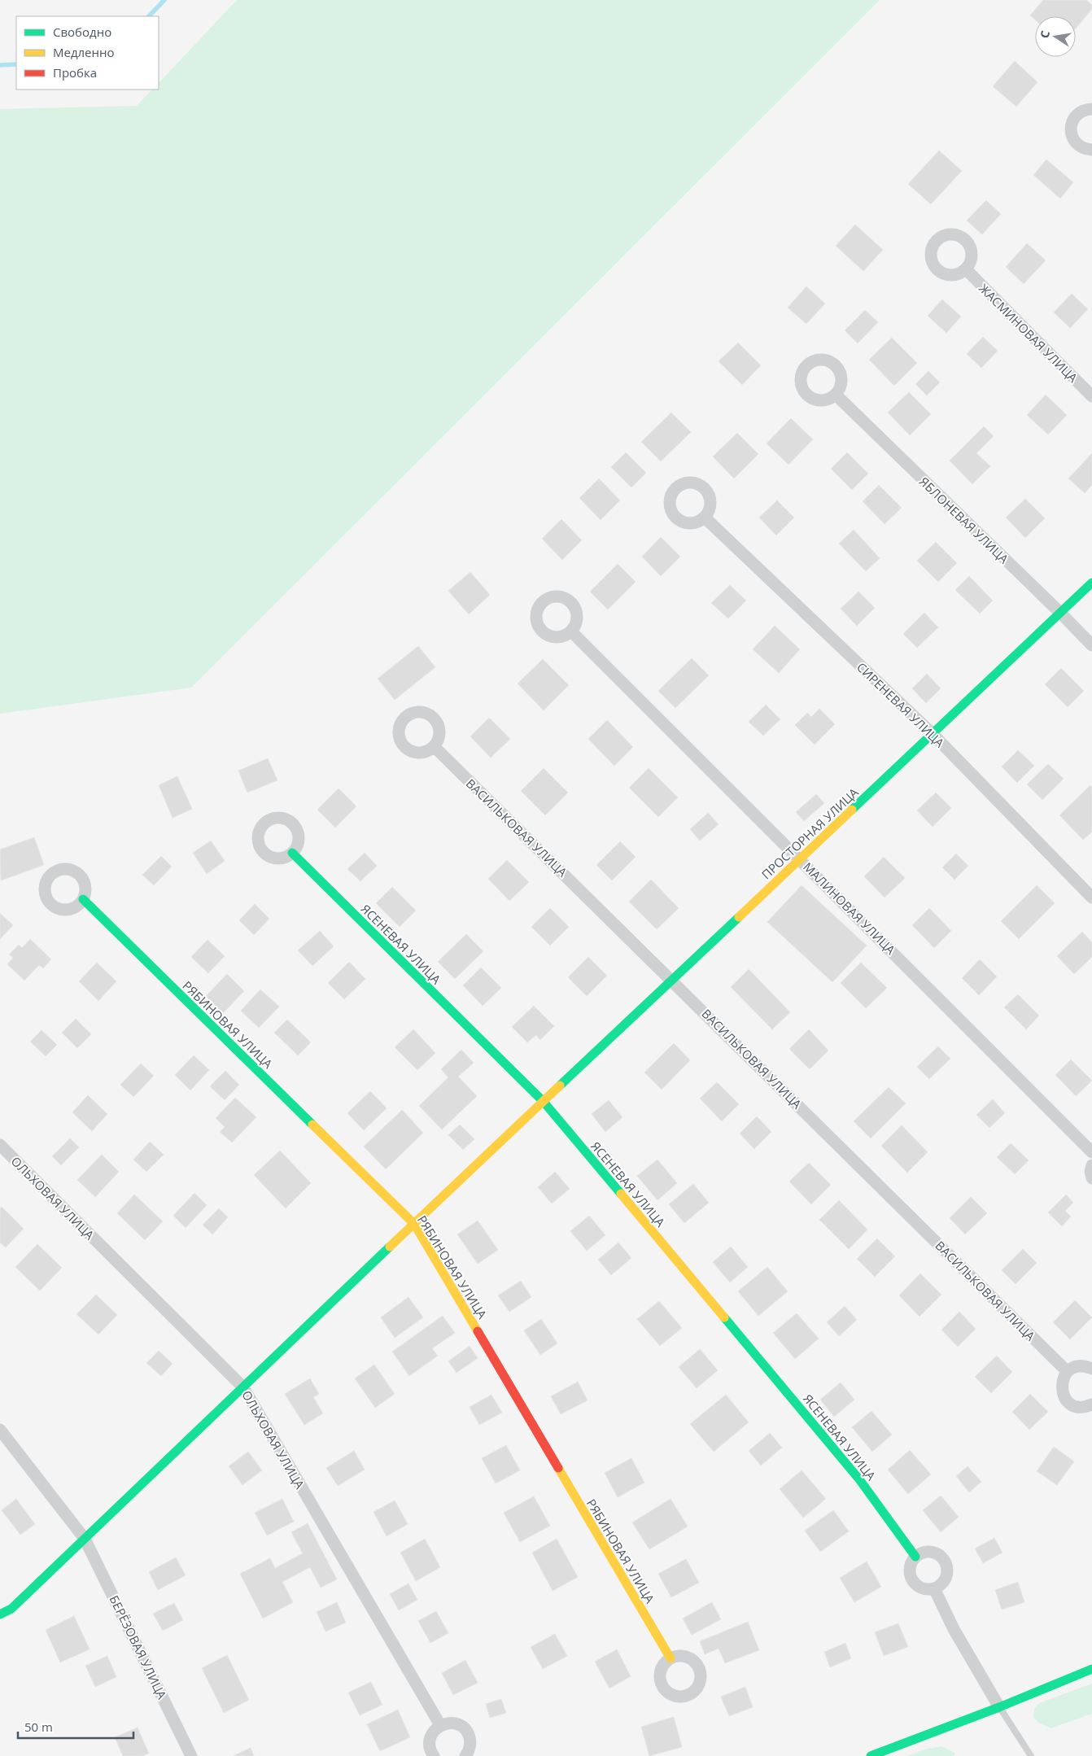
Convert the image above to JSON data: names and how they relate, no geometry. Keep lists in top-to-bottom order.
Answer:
{
  "streets": {
    "street": [
      "ЖАСМИНОВАЯ УЛИЦА",
      "ЯБЛОНЕВАЯ УЛИЦА",
      "СИРЕНЕВАЯ УЛИЦА",
      "ВАСИЛЬКОВАЯ УЛИЦА",
      "ПРОСТОРНАЯ УЛИЦА",
      "МАЛИНОВАЯ УЛИЦА",
      "ЯСЕНЕВАЯ УЛИЦА",
      "РЯБИНОВАЯ УЛИЦА",
      "ОЛЬХОВАЯ УЛИЦА",
      "БЕРЁЗОВАЯ УЛИЦА"
    ]
  },
  "crossings": [
    ["ЯБЛОНЕВАЯ УЛИЦА", "ПРОСТОРНАЯ УЛИЦА"],
    ["СИРЕНЕВАЯ УЛИЦА", "ПРОСТОРНАЯ УЛИЦА"],
    ["ВАСИЛЬКОВАЯ УЛИЦА", "ПРОСТОРНАЯ УЛИЦА"],
    ["ПРОСТОРНАЯ УЛИЦА", "МАЛИНОВАЯ УЛИЦА"],
    ["ПРОСТОРНАЯ УЛИЦА", "ЯСЕНЕВАЯ УЛИЦА"],
    ["ПРОСТОРНАЯ УЛИЦА", "РЯБИНОВАЯ УЛИЦА"],
    ["ПРОСТОРНАЯ УЛИЦА", "ОЛЬХОВАЯ УЛИЦА"],
    ["ПРОСТОРНАЯ УЛИЦА", "БЕРЁЗОВАЯ УЛИЦА"]
  ],
  "legend": ["Свободно", "Медленно", "Пробка"],
  "scale_bar": "50 m",
  "north": "left"
}
